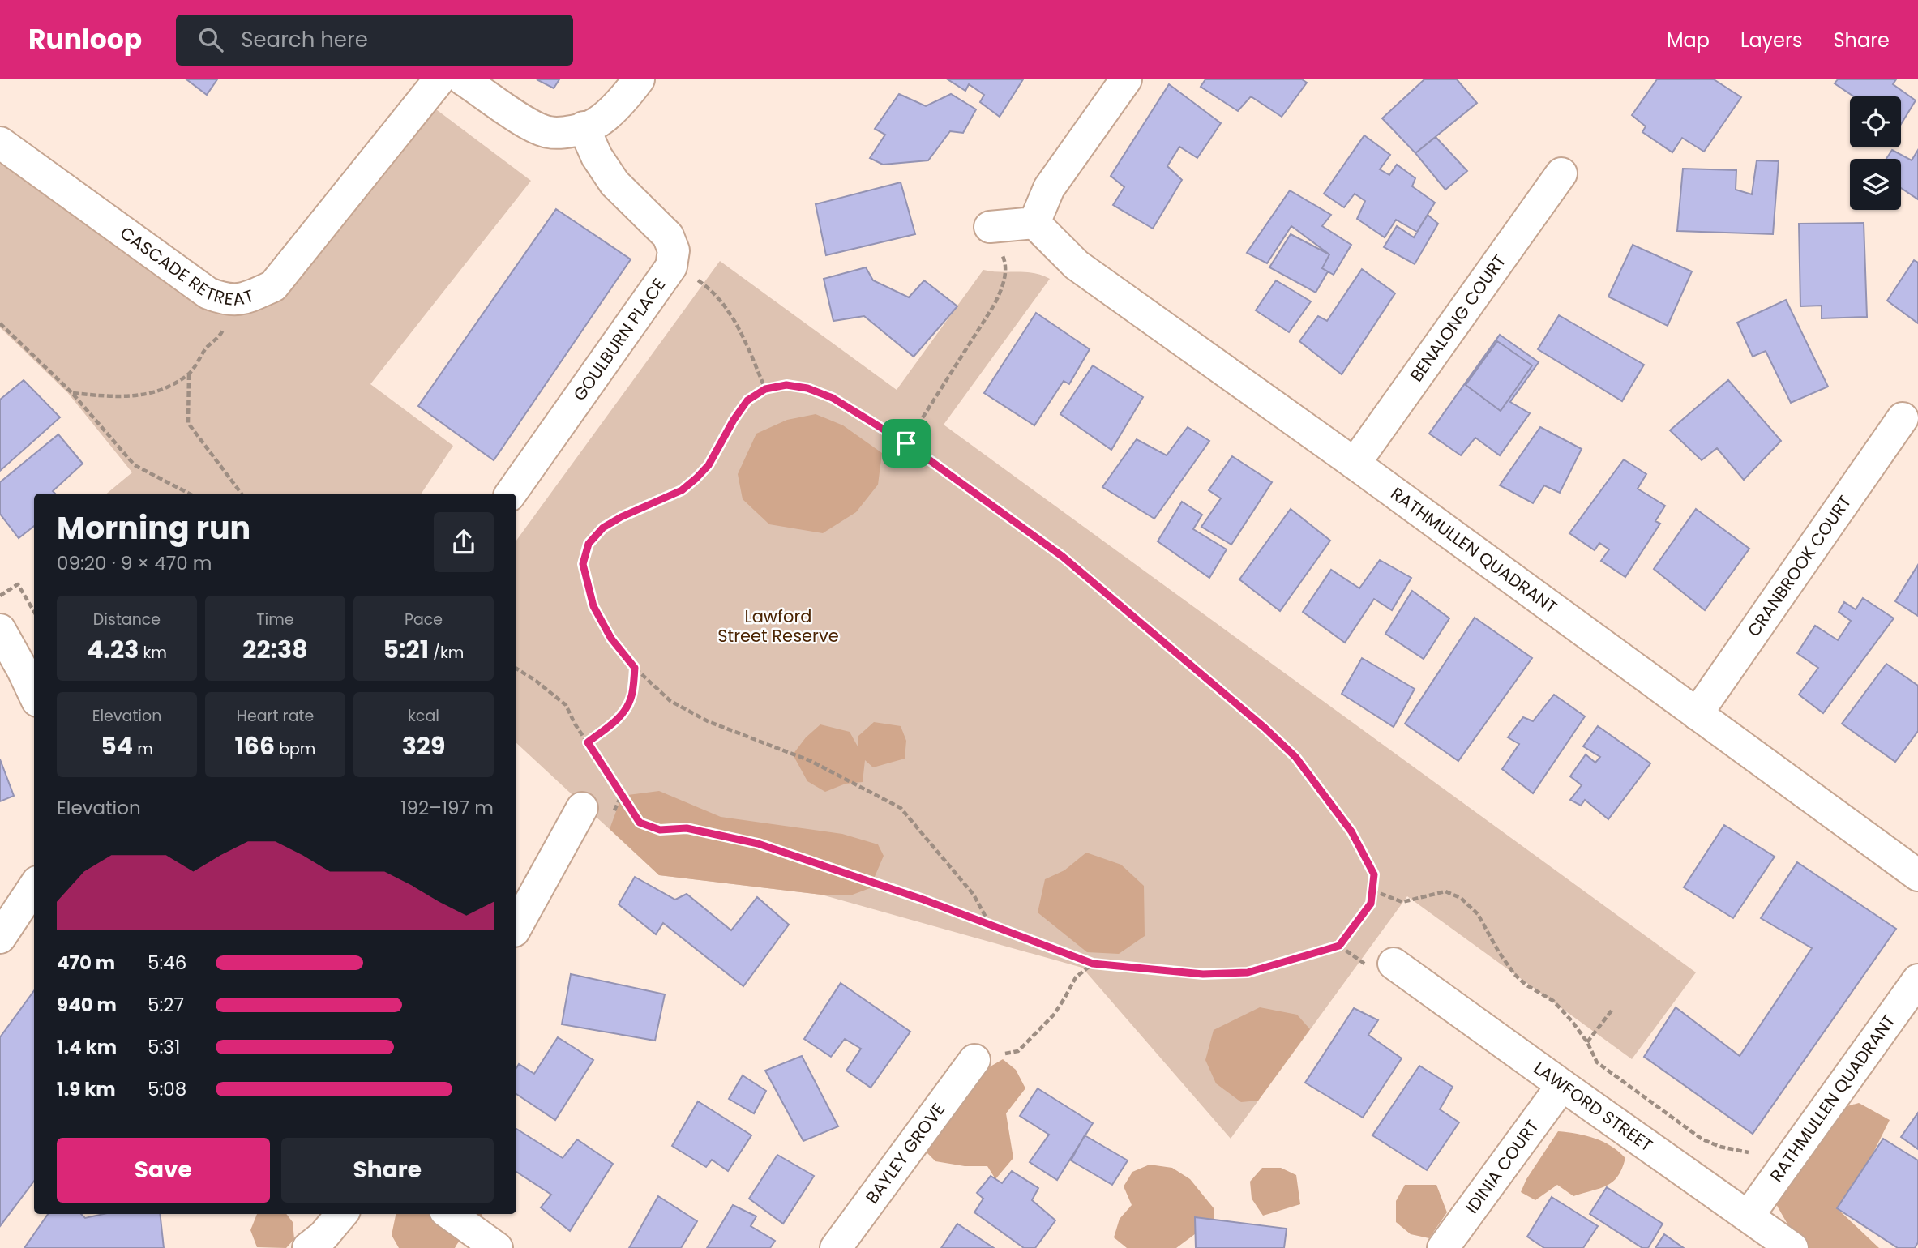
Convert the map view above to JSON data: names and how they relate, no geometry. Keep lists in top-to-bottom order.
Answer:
{
  "streets": {
    "street": [
      "CASCADE RETREAT",
      "BENALONG COURT",
      "GOULBURN PLACE",
      "RATHMULLEN QUADRANT",
      "CRANBROOK COURT",
      "LAWFORD STREET",
      "BAYLEY GROVE",
      "IDINIA COURT"
    ]
  },
  "crossings": [
    ["BENALONG COURT", "RATHMULLEN QUADRANT"],
    ["RATHMULLEN QUADRANT", "CRANBROOK COURT"],
    ["RATHMULLEN QUADRANT", "LAWFORD STREET"],
    ["LAWFORD STREET", "IDINIA COURT"]
  ],
  "parks": ["Lawford Street Reserve"],
  "page": {
    "header": "Runloop",
    "search": "Search here",
    "nav": ["Map", "Layers", "Share"],
    "heading": ["Morning run", "09:20 · 9 × 470 m"],
    "stats": [
      ["Distance", "4.23 km"],
      ["Time", "22:38"],
      ["Pace", "5:21 /km"],
      ["Elevation", "54 m"],
      ["Heart rate", "166 bpm"],
      ["kcal", "329"]
    ],
    "chart": ["Elevation", "192–197 m"],
    "list": [
      {
        "name": "470 m",
        "note": "5:46"
      },
      {
        "name": "940 m",
        "note": "5:27"
      },
      {
        "name": "1.4 km",
        "note": "5:31"
      },
      {
        "name": "1.9 km",
        "note": "5:08"
      }
    ],
    "buttons": ["Save", "Share"]
  }
}
